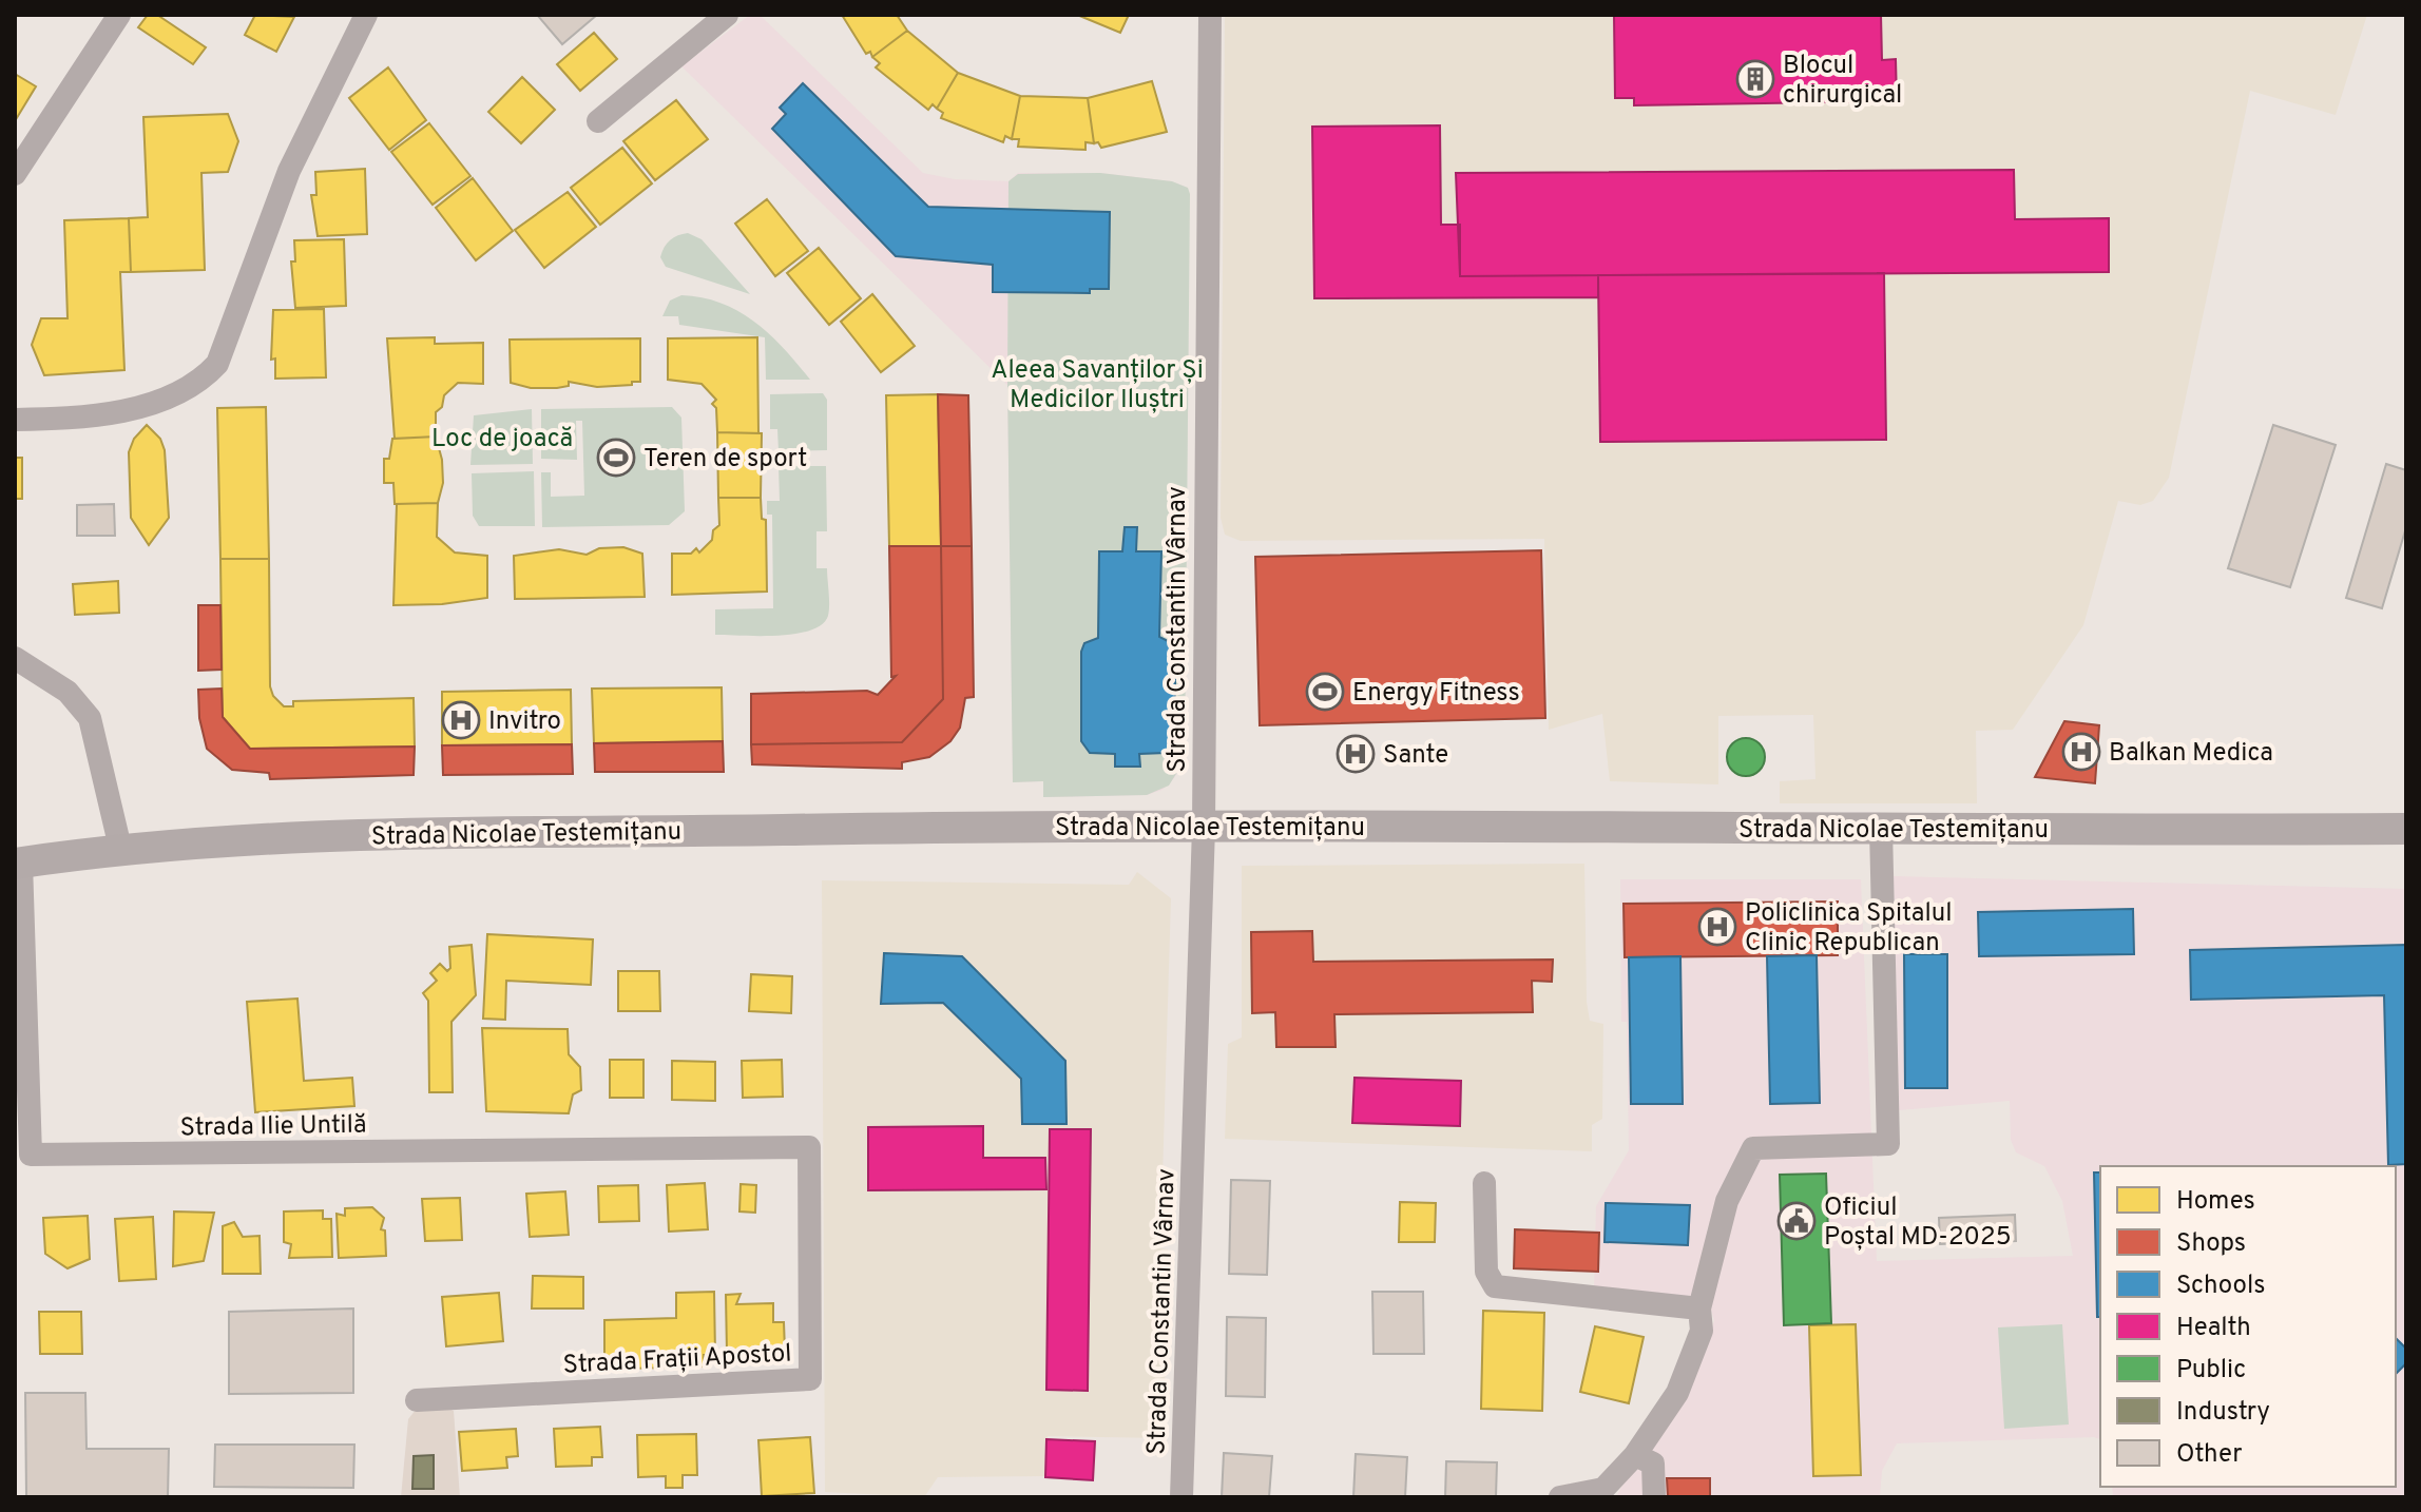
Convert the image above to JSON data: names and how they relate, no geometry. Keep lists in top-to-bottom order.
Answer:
{
  "streets": {
    "main road": ["Strada Nicolae Testemițanu"],
    "street": ["Strada Constantin Vârnav", "Strada Ilie Untilă", "Strada Frații Apostol"]
  },
  "crossings": [
    ["Strada Constantin Vârnav", "Strada Nicolae Testemițanu"],
    ["Strada Nicolae Testemițanu", "Strada Ilie Untilă"],
    ["Strada Ilie Untilă", "Strada Frații Apostol"]
  ],
  "parks": ["Aleea Savanților Și Medicilor Iluștri", "Loc de joacă"],
  "places": {
    "building": ["Blocul chirurgical"],
    "sports": ["Teren de sport", "Energy Fitness"],
    "hospital": [
      "Invitro",
      "Balkan Medica",
      "Sante",
      "Policlinica Spitalul Clinic Republican"
    ],
    "public building": ["Oficiul Poștal MD-2025"]
  },
  "legend": [
    "Homes",
    "Shops",
    "Schools",
    "Health",
    "Public",
    "Industry",
    "Other"
  ]
}
